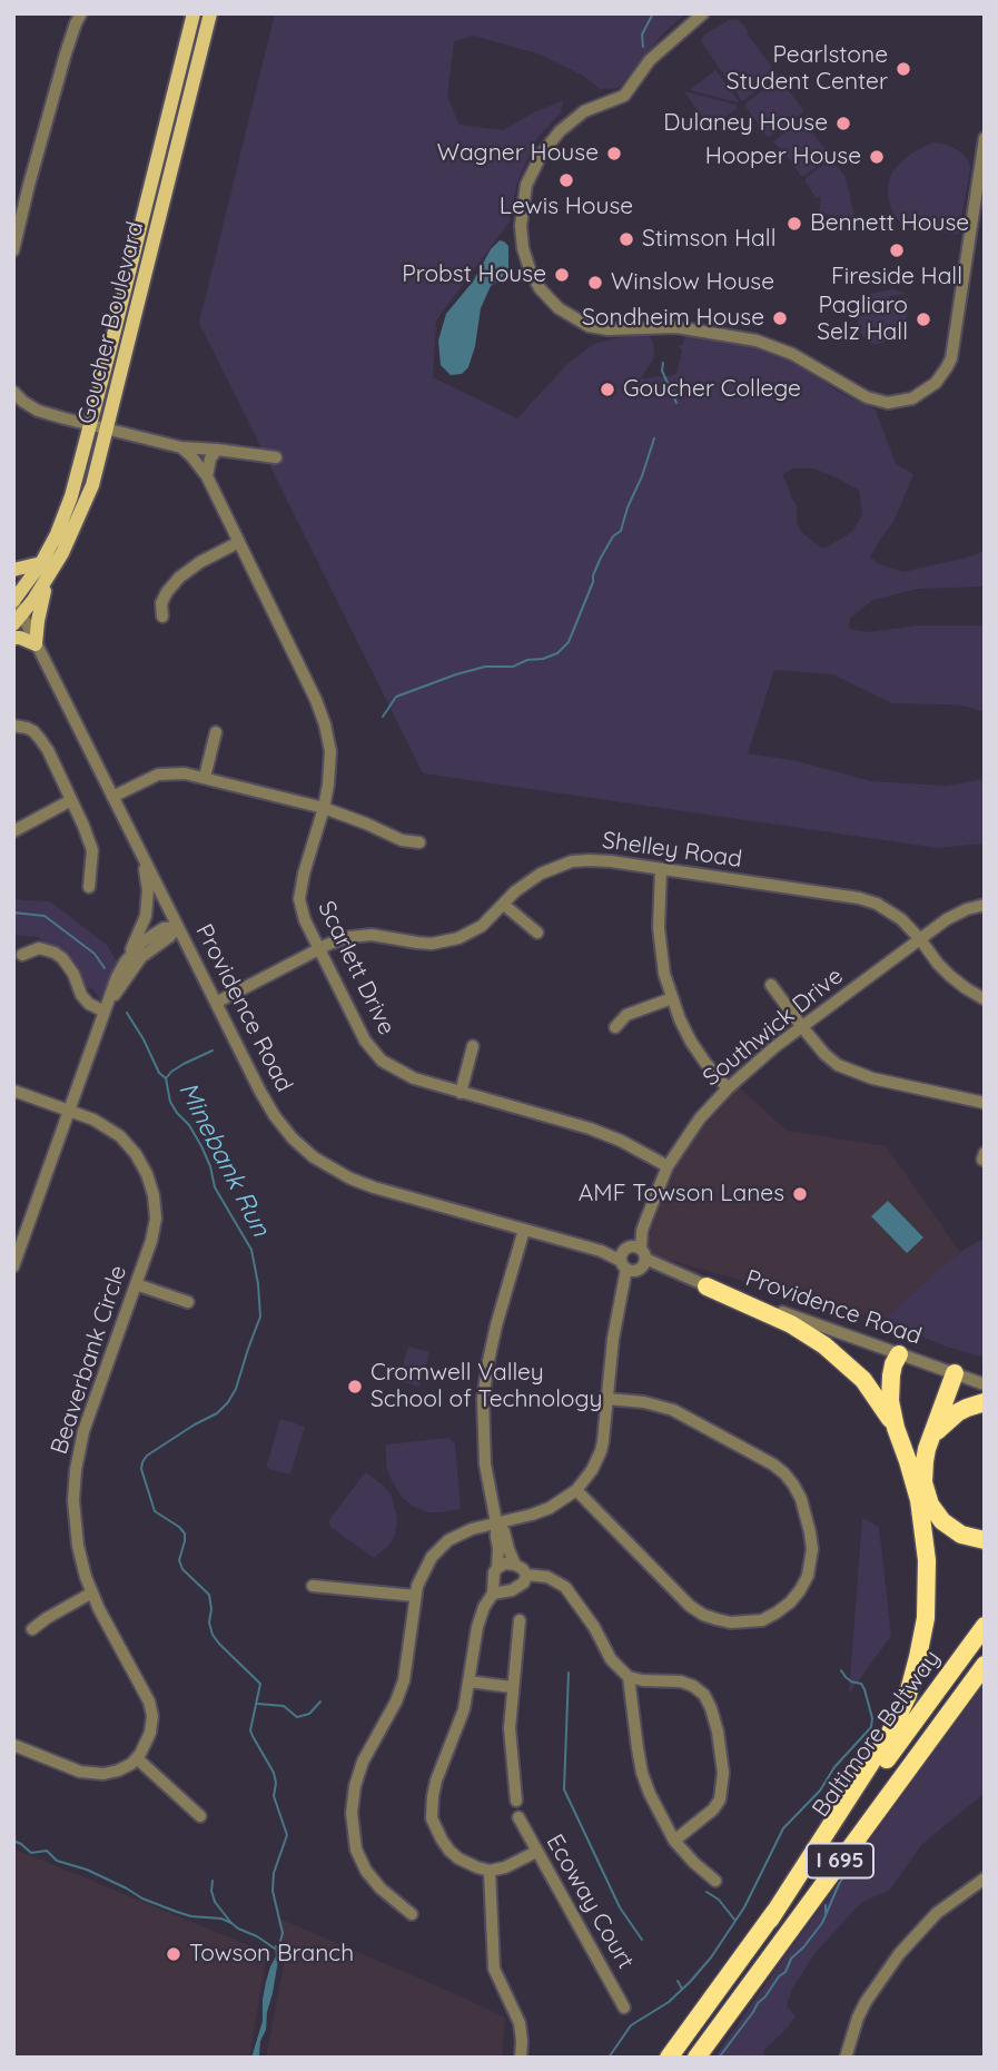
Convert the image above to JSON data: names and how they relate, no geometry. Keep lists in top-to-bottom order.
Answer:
{
  "streets": {
    "highway": ["Baltimore Beltway", "I 695"],
    "main road": ["Goucher Boulevard"],
    "street": [
      "Shelley Road",
      "Scarlett Drive",
      "Providence Road",
      "Southwick Drive",
      "Beaverbank Circle",
      "Ecoway Court"
    ]
  },
  "crossings": [
    ["Goucher Boulevard", "Providence Road"],
    ["Shelley Road", "Scarlett Drive"],
    ["Shelley Road", "Providence Road"],
    ["Shelley Road", "Southwick Drive"],
    ["Scarlett Drive", "Southwick Drive"],
    ["Providence Road", "Southwick Drive"]
  ],
  "water": ["Minebank Run"],
  "places": [
    "Pearlstone Student Center",
    "Dulaney House",
    "Wagner House",
    "Hooper House",
    "Lewis House",
    "Bennett House",
    "Stimson Hall",
    "Fireside Hall",
    "Probst House",
    "Winslow House",
    "Sondheim House",
    "Pagliaro Selz Hall",
    "Goucher College",
    "AMF Towson Lanes",
    "Cromwell Valley School of Technology",
    "Towson Branch"
  ]
}
